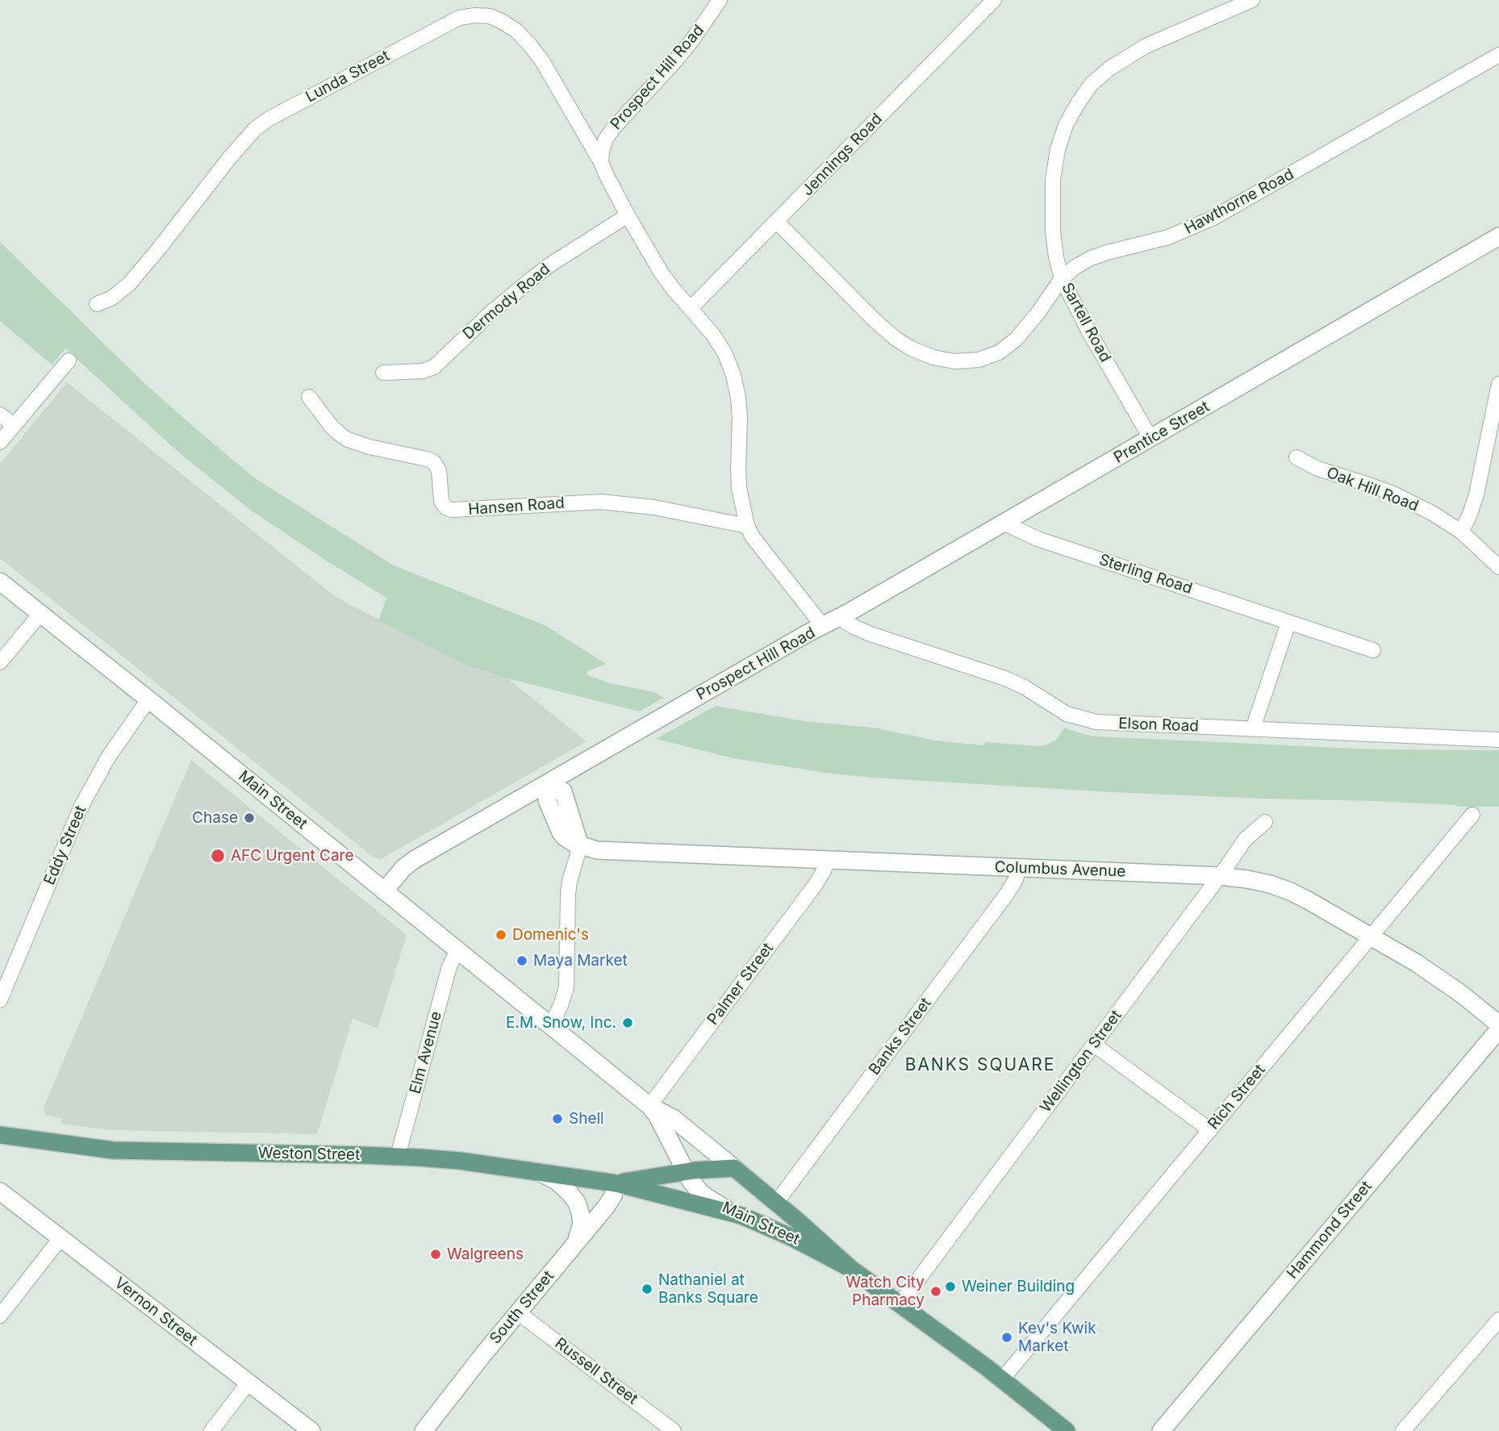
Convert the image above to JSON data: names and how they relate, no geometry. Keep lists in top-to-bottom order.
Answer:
{
  "streets": {
    "main road": ["Main Street", "Weston Street"],
    "street": [
      "Lunda Street",
      "Prospect Hill Road",
      "Jennings Road",
      "Hawthorne Road",
      "Dermody Road",
      "Sartell Road",
      "Prentice Street",
      "Oak Hill Road",
      "Hansen Road",
      "Sterling Road",
      "Elson Road",
      "Eddy Street",
      "Columbus Avenue",
      "Palmer Street",
      "Banks Street",
      "Elm Avenue",
      "Wellington Street",
      "Rich Street",
      "Hammond Street",
      "South Street",
      "Vernon Street",
      "Russell Street"
    ]
  },
  "crossings": [
    ["Lunda Street", "Prospect Hill Road"],
    ["Prospect Hill Road", "Jennings Road"],
    ["Prospect Hill Road", "Dermody Road"],
    ["Prospect Hill Road", "Prentice Street"],
    ["Prospect Hill Road", "Hansen Road"],
    ["Prospect Hill Road", "Main Street"],
    ["Jennings Road", "Hawthorne Road"],
    ["Hawthorne Road", "Sartell Road"],
    ["Sartell Road", "Prentice Street"],
    ["Prentice Street", "Sterling Road"],
    ["Prentice Street", "Elson Road"],
    ["Main Street", "Eddy Street"],
    ["Main Street", "Palmer Street"],
    ["Main Street", "Banks Street"],
    ["Main Street", "Elm Avenue"],
    ["Main Street", "Wellington Street"],
    ["Main Street", "Rich Street"],
    ["Main Street", "Weston Street"],
    ["Columbus Avenue", "Palmer Street"],
    ["Columbus Avenue", "Banks Street"],
    ["Columbus Avenue", "Wellington Street"],
    ["Columbus Avenue", "Rich Street"],
    ["Elm Avenue", "Weston Street"],
    ["Weston Street", "South Street"],
    ["South Street", "Russell Street"]
  ],
  "districts": ["BANKS SQUARE"],
  "places": [
    "Chase",
    "AFC Urgent Care",
    "Domenic's",
    "Maya Market",
    "E.M. Snow, Inc.",
    "Shell",
    "Walgreens",
    "Weiner Building",
    "Nathaniel at Banks Square",
    "Watch City Pharmacy",
    "Kev's Kwik Market"
  ]
}
